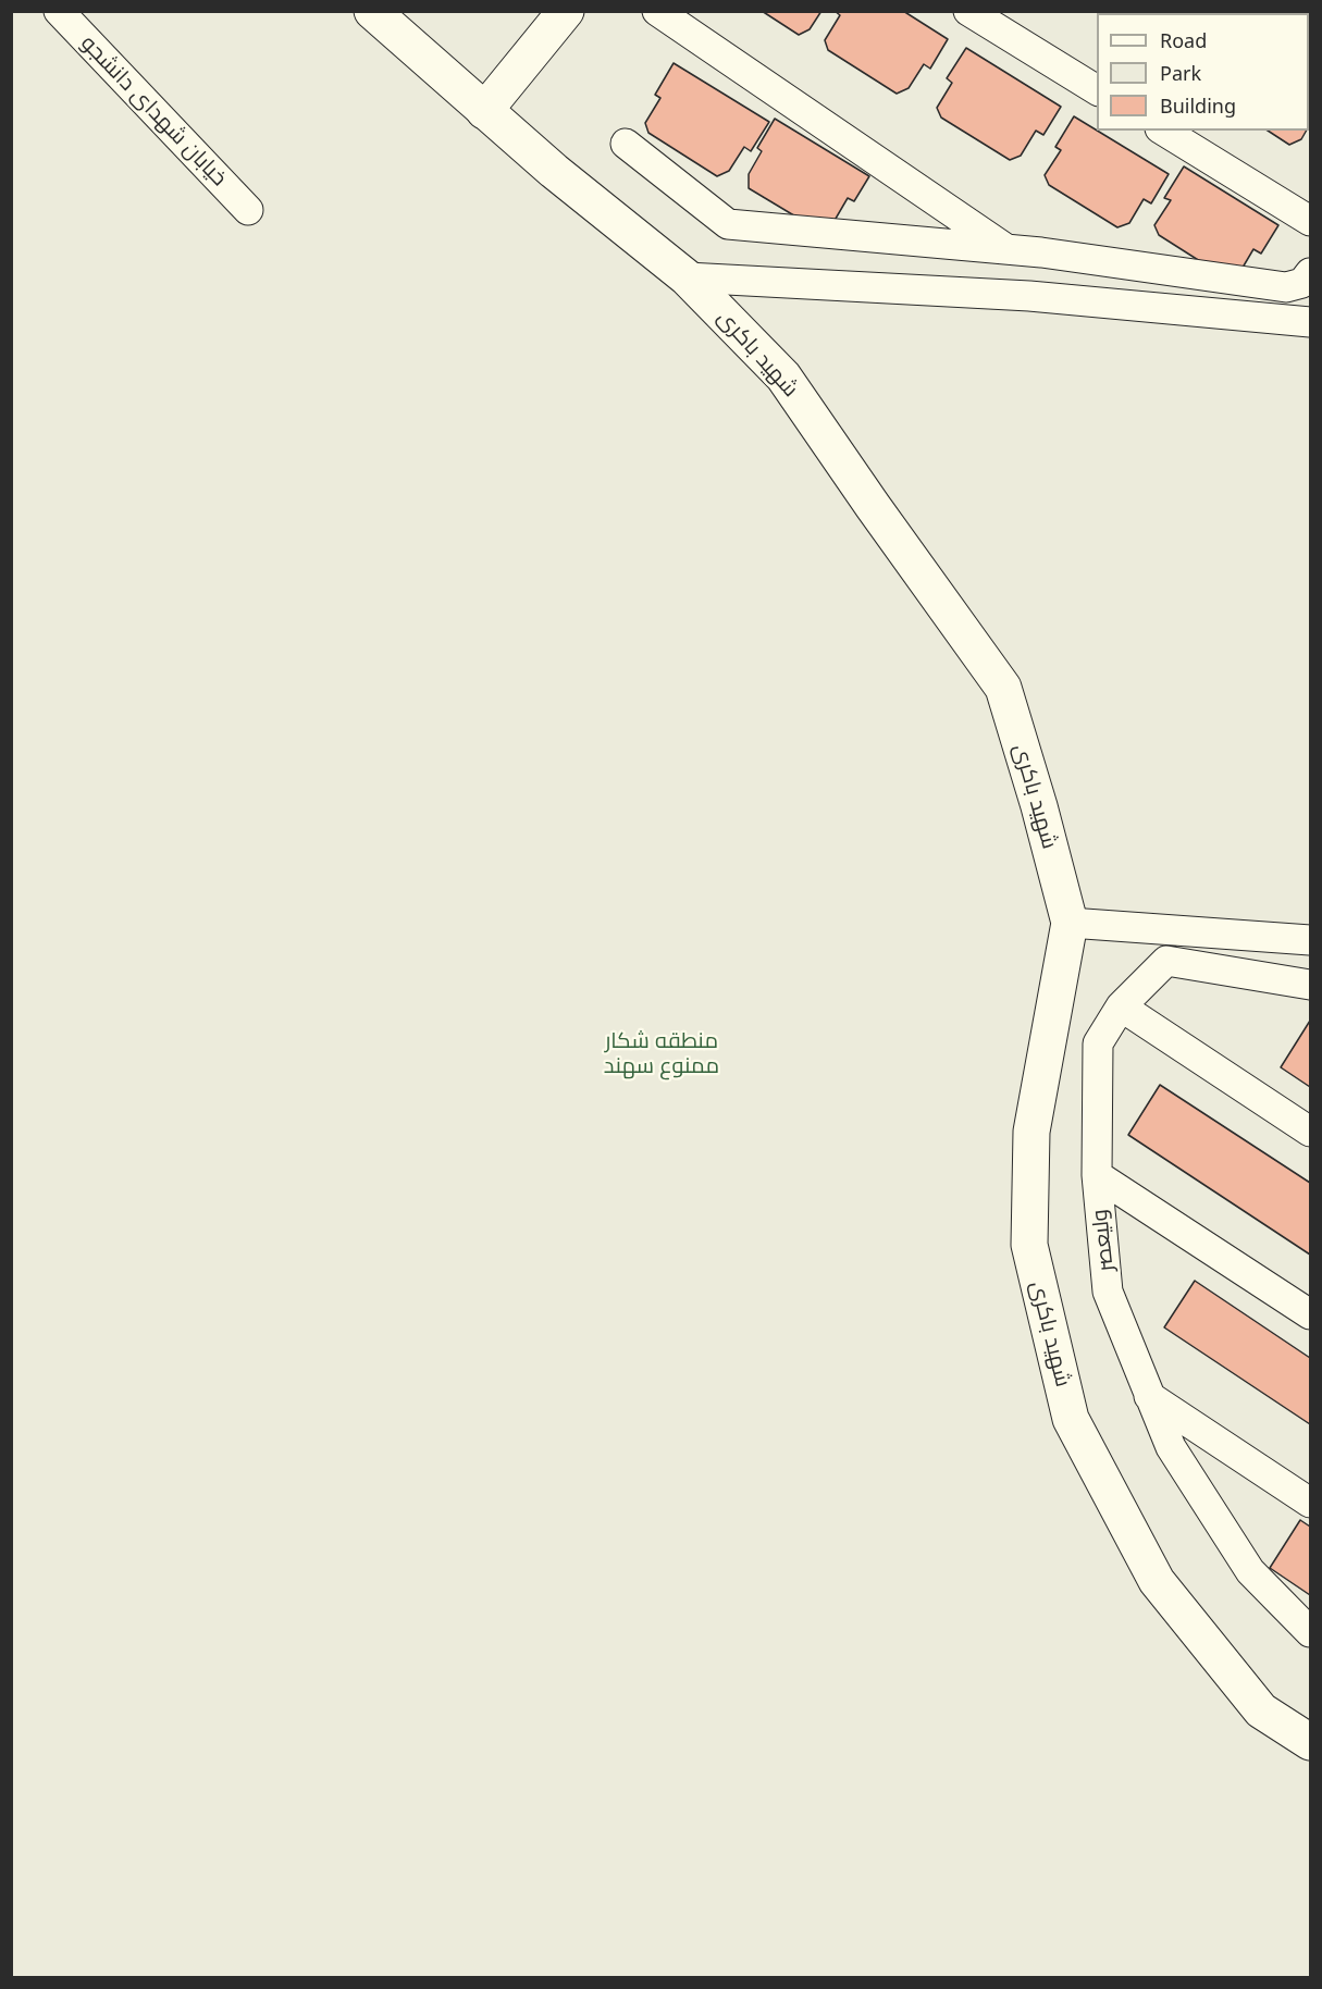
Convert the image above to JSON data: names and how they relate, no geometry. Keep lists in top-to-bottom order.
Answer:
{
  "streets": {
    "main road": ["شهید باکری"],
    "street": ["خیابان شهدای دانشجو", "ولیعصر"]
  },
  "parks": ["منطقه شکار ممنوع سهند"],
  "legend": ["Road", "Park", "Building"]
}
